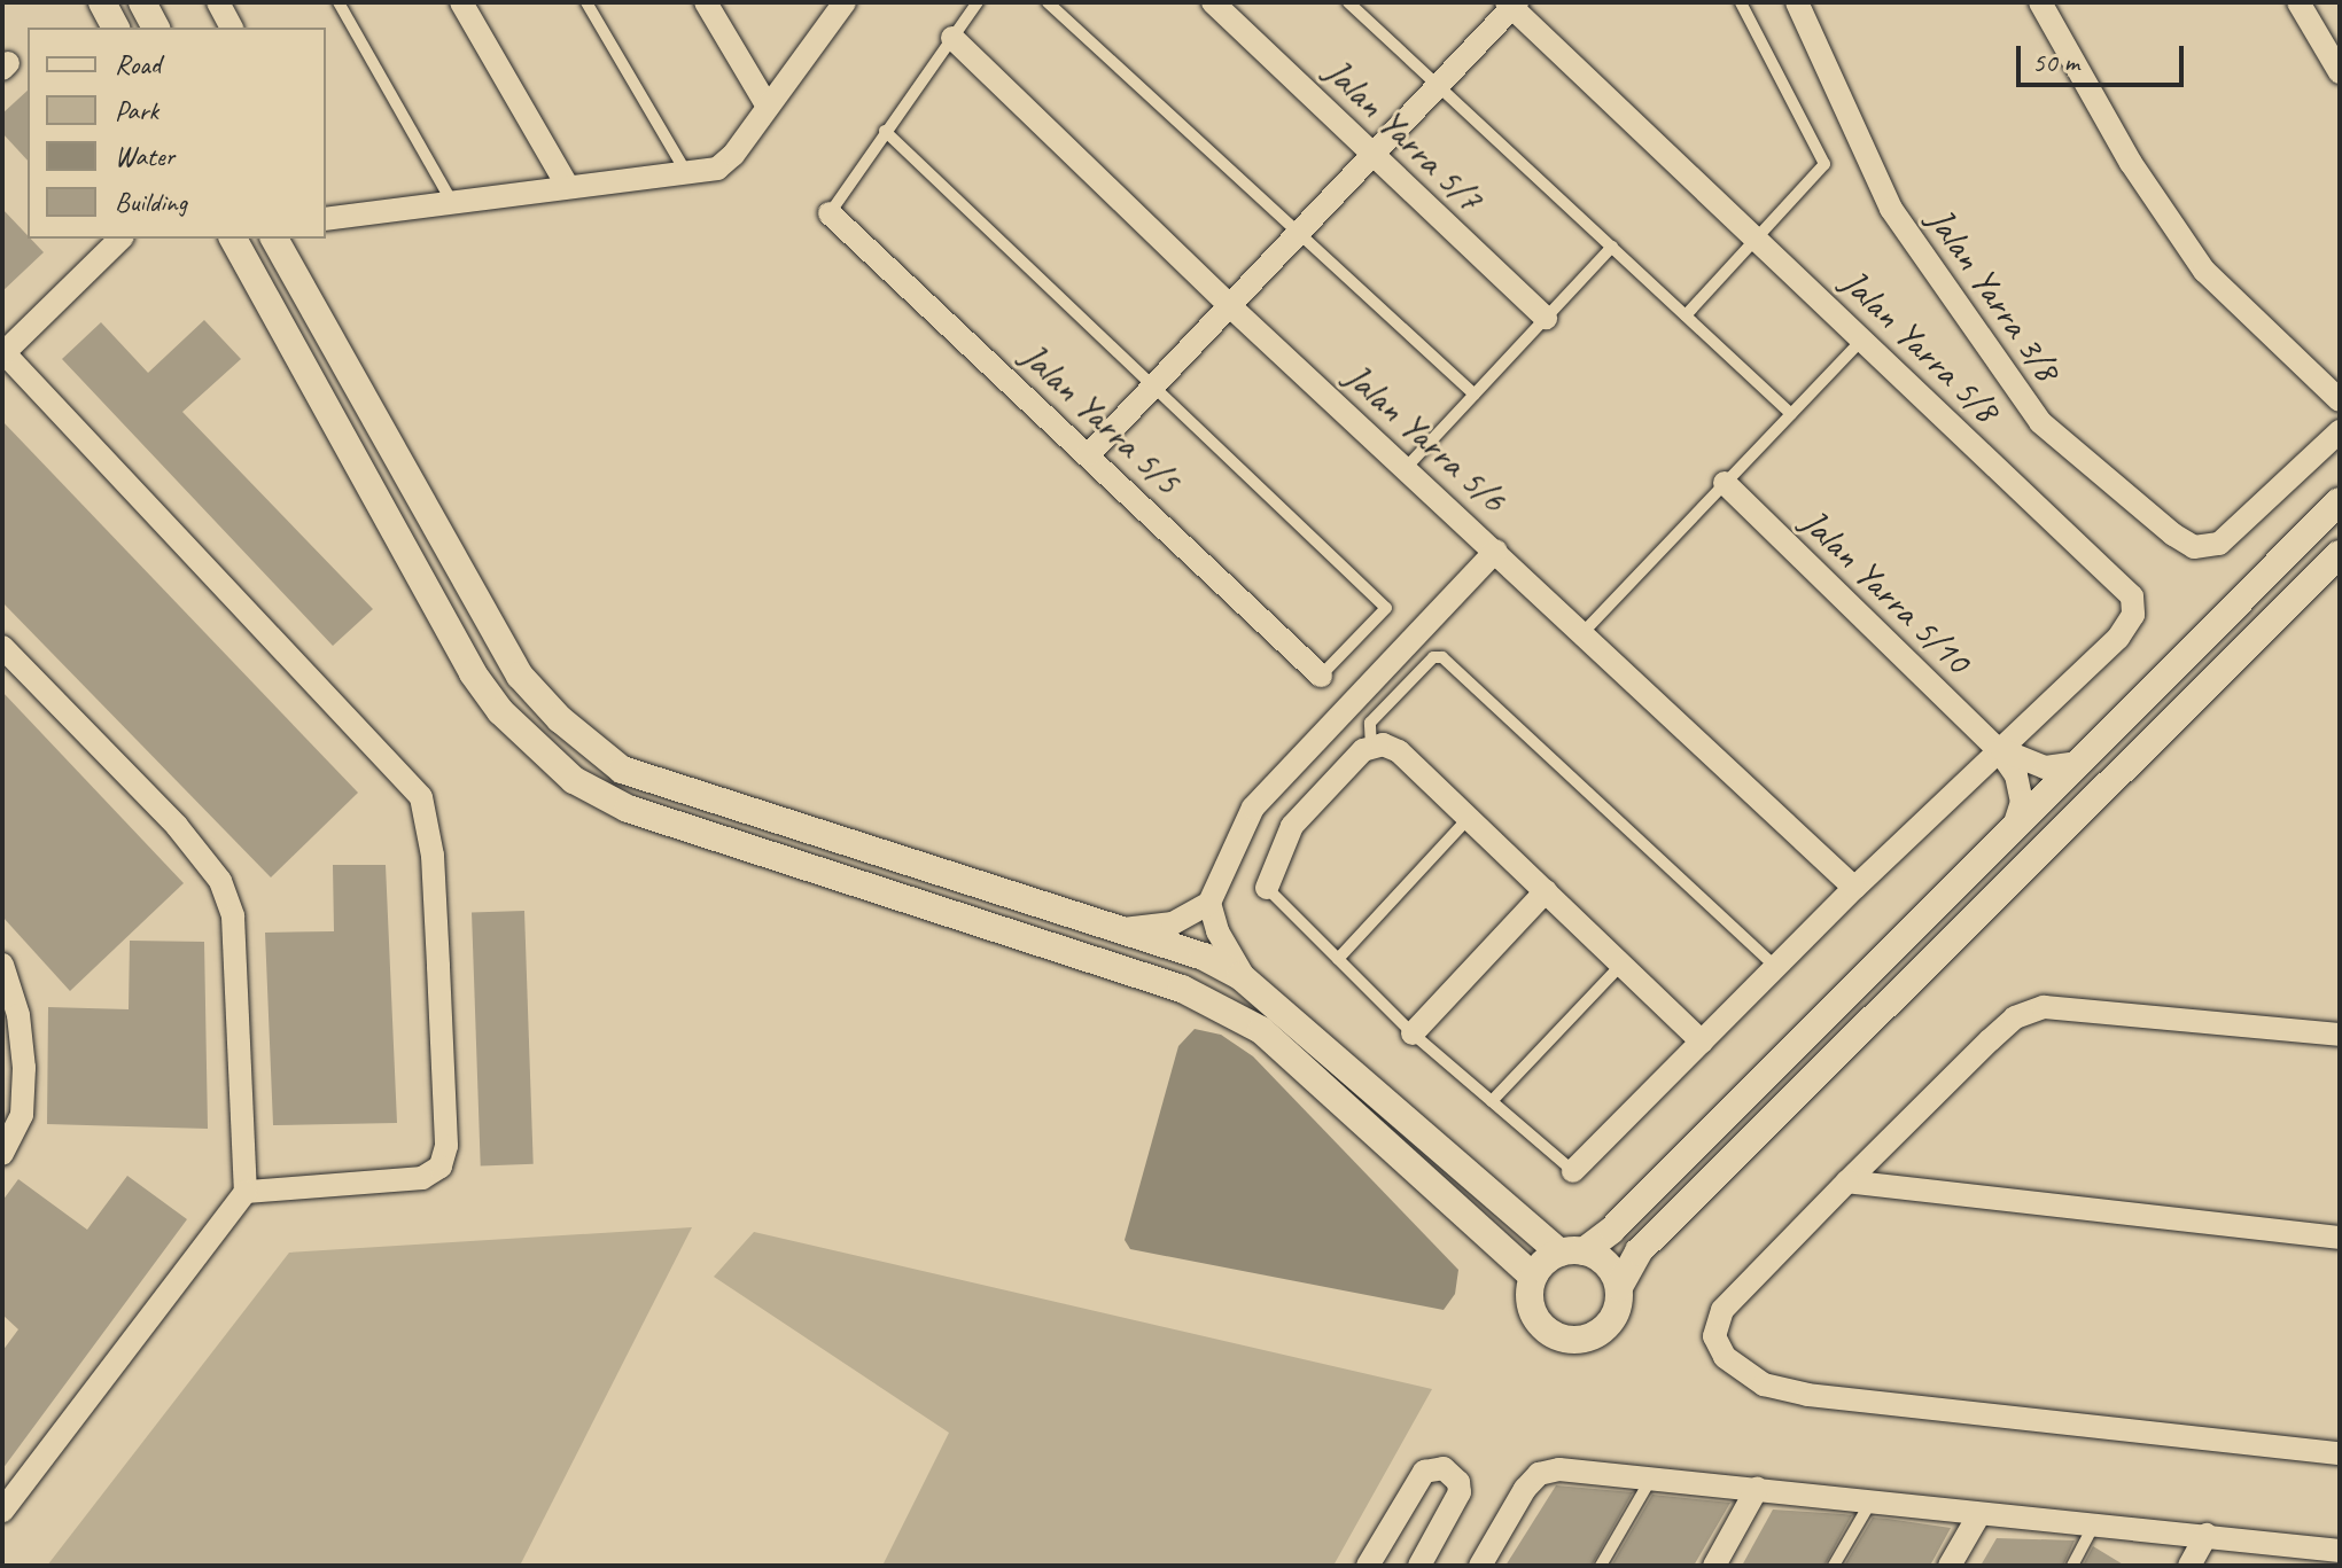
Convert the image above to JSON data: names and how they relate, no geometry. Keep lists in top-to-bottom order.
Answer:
{
  "streets": {
    "street": [
      "Jalan Yarra 5/7",
      "Jalan Yarra 3/8",
      "Jalan Yarra 5/8",
      "Jalan Yarra 5/5",
      "Jalan Yarra 5/6",
      "Jalan Yarra 5/10"
    ]
  },
  "crossings": [
    ["Jalan Yarra 5/8", "Jalan Yarra 5/6"],
    ["Jalan Yarra 5/8", "Jalan Yarra 5/10"]
  ],
  "legend": [
    "Road",
    "Park",
    "Water",
    "Building"
  ],
  "scale_bar": "50 m"
}
